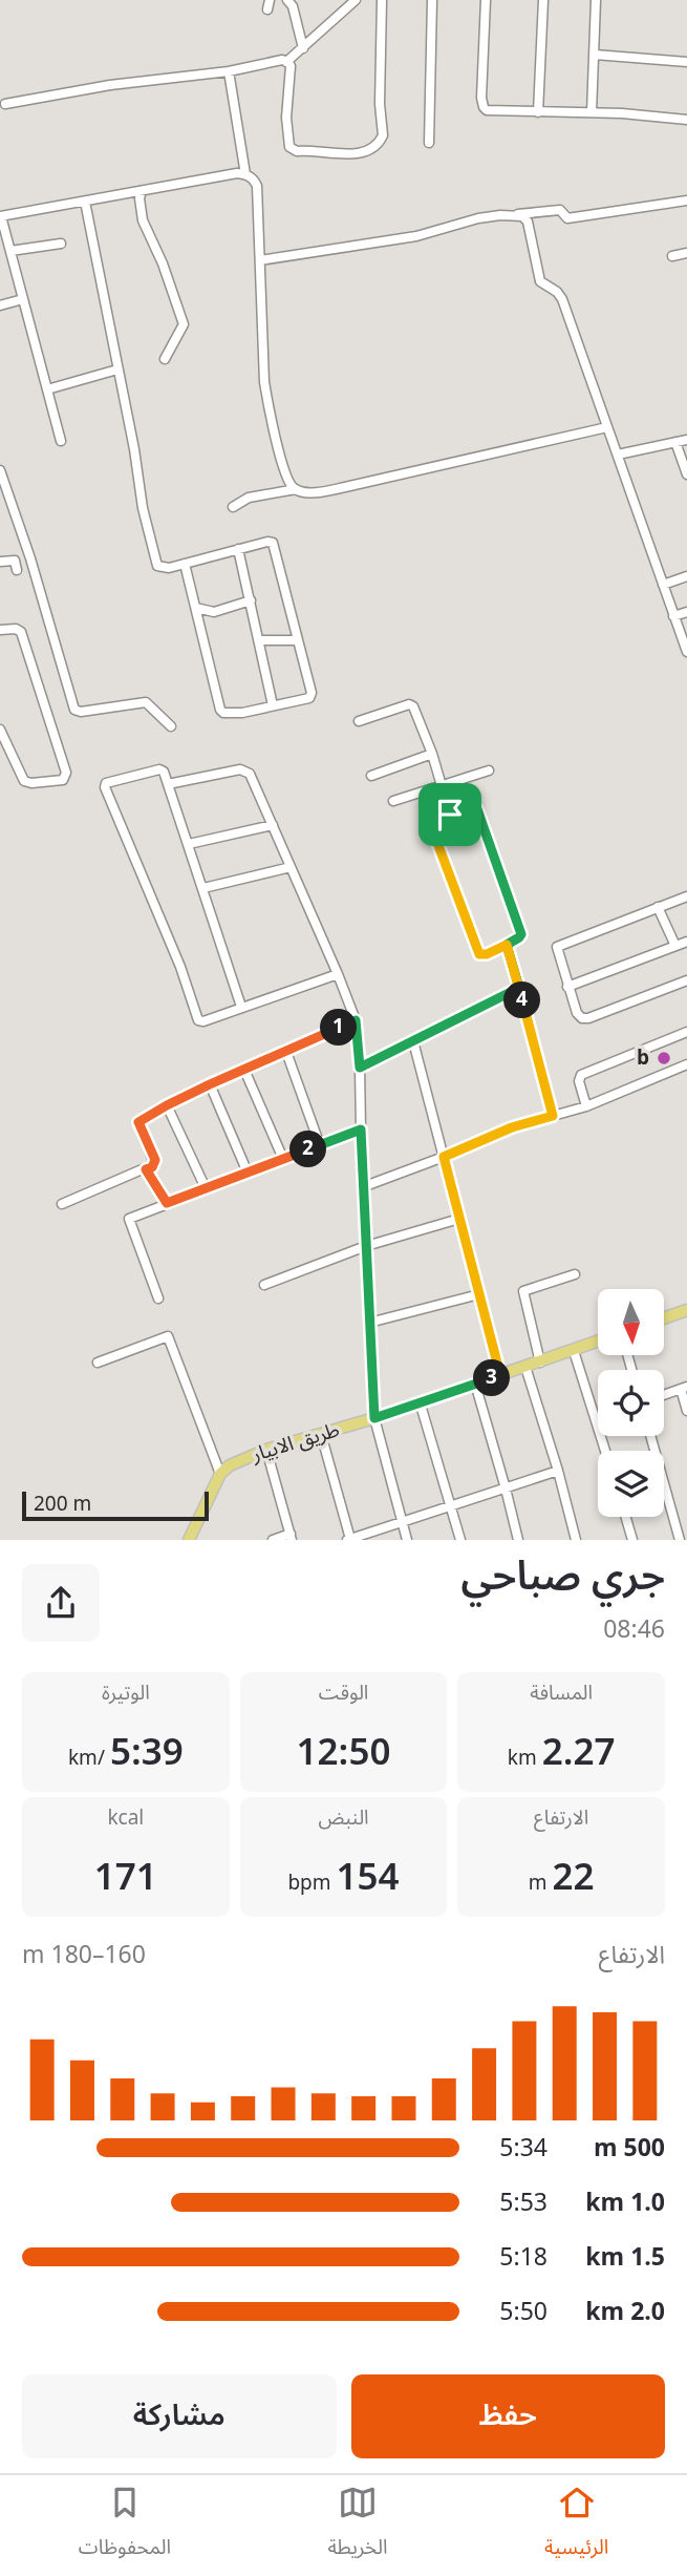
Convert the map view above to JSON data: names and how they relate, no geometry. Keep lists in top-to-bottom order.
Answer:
{
  "streets": {
    "main road": ["طريق الابيار"]
  },
  "places": ["b"],
  "scale_bar": "200 m",
  "north": "bottom",
  "page": {
    "pins": [
      "4",
      "1",
      "2",
      "3"
    ],
    "scale": "200 m",
    "heading": ["جري صباحي", "08:46"],
    "stats": [
      ["المسافة", "2.27 km"],
      ["الوقت", "12:50"],
      ["الوتيرة", "5:39 /km"],
      ["الارتفاع", "22 m"],
      ["النبض", "154 bpm"],
      ["kcal", "171"]
    ],
    "chart": ["الارتفاع", "160–180 m"],
    "list": [
      {
        "name": "500 m",
        "note": "5:34"
      },
      {
        "name": "1.0 km",
        "note": "5:53"
      },
      {
        "name": "1.5 km",
        "note": "5:18"
      },
      {
        "name": "2.0 km",
        "note": "5:50"
      }
    ],
    "buttons": ["حفظ", "مشاركة"],
    "tabs": ["الرئيسية", "الخريطة", "المحفوظات"]
  }
}
